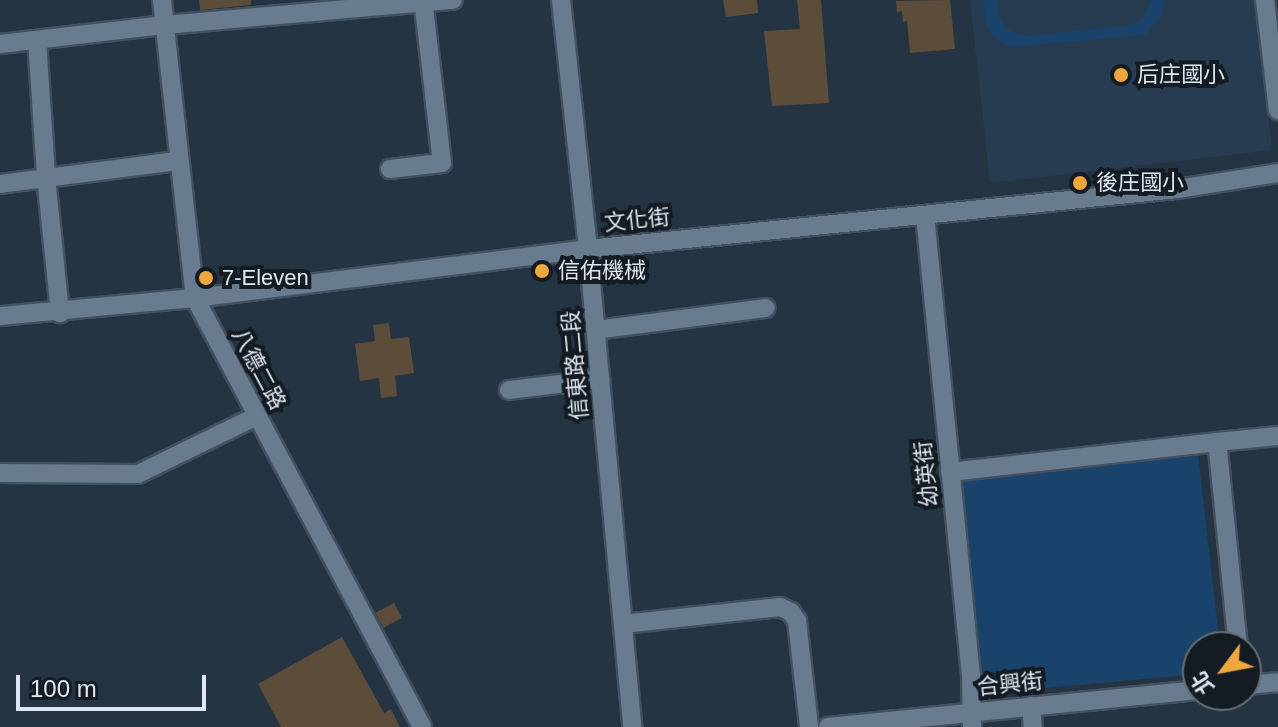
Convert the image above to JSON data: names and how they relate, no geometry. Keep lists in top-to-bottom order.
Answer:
{
  "streets": {
    "street": [
      "文化街",
      "信東路二段",
      "八德二路",
      "幼英街",
      "合興街"
    ]
  },
  "crossings": [
    ["文化街", "信東路二段"],
    ["文化街", "八德二路"],
    ["文化街", "幼英街"],
    ["幼英街", "合興街"]
  ],
  "places": [
    "后庄國小",
    "後庄國小",
    "信佑機械",
    "7-Eleven"
  ],
  "scale_bar": "100 m",
  "north": "bottom left"
}
